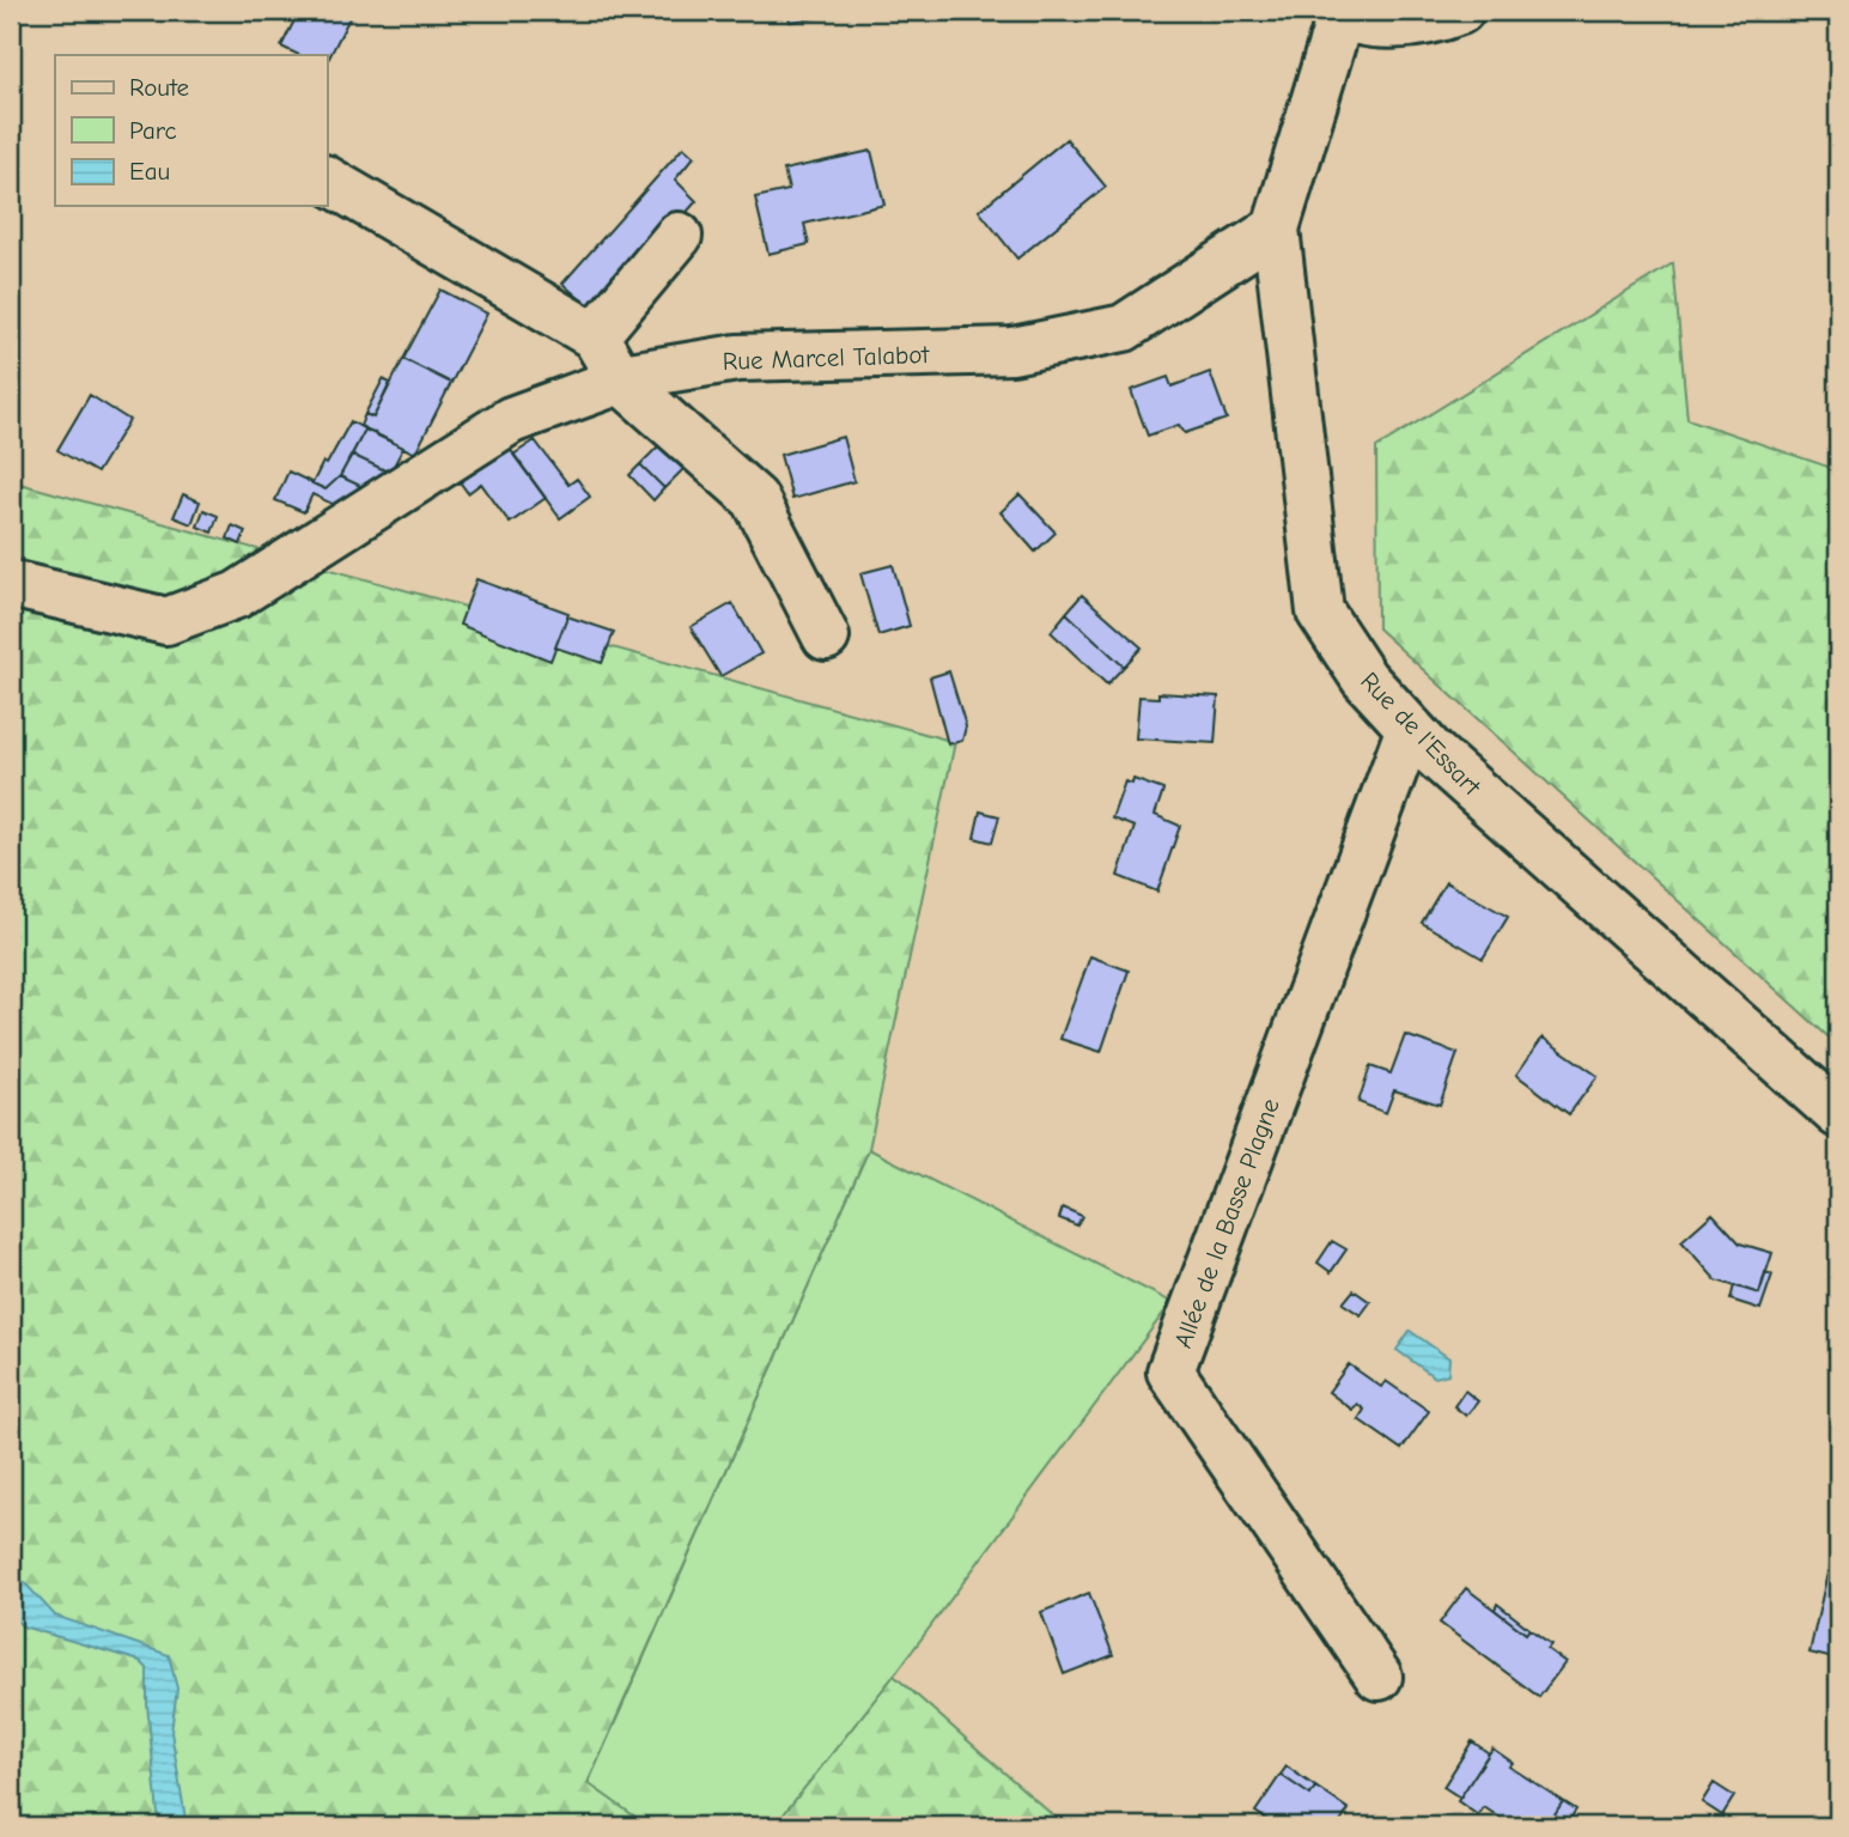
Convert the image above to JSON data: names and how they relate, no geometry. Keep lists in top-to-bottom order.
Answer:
{
  "streets": {
    "street": ["Rue Marcel Talabot", "Rue de l'Essart", "Allée de la Basse Plagne"]
  },
  "crossings": [
    ["Rue Marcel Talabot", "Rue de l'Essart"],
    ["Rue de l'Essart", "Allée de la Basse Plagne"]
  ],
  "legend": ["Route", "Parc", "Eau"]
}
